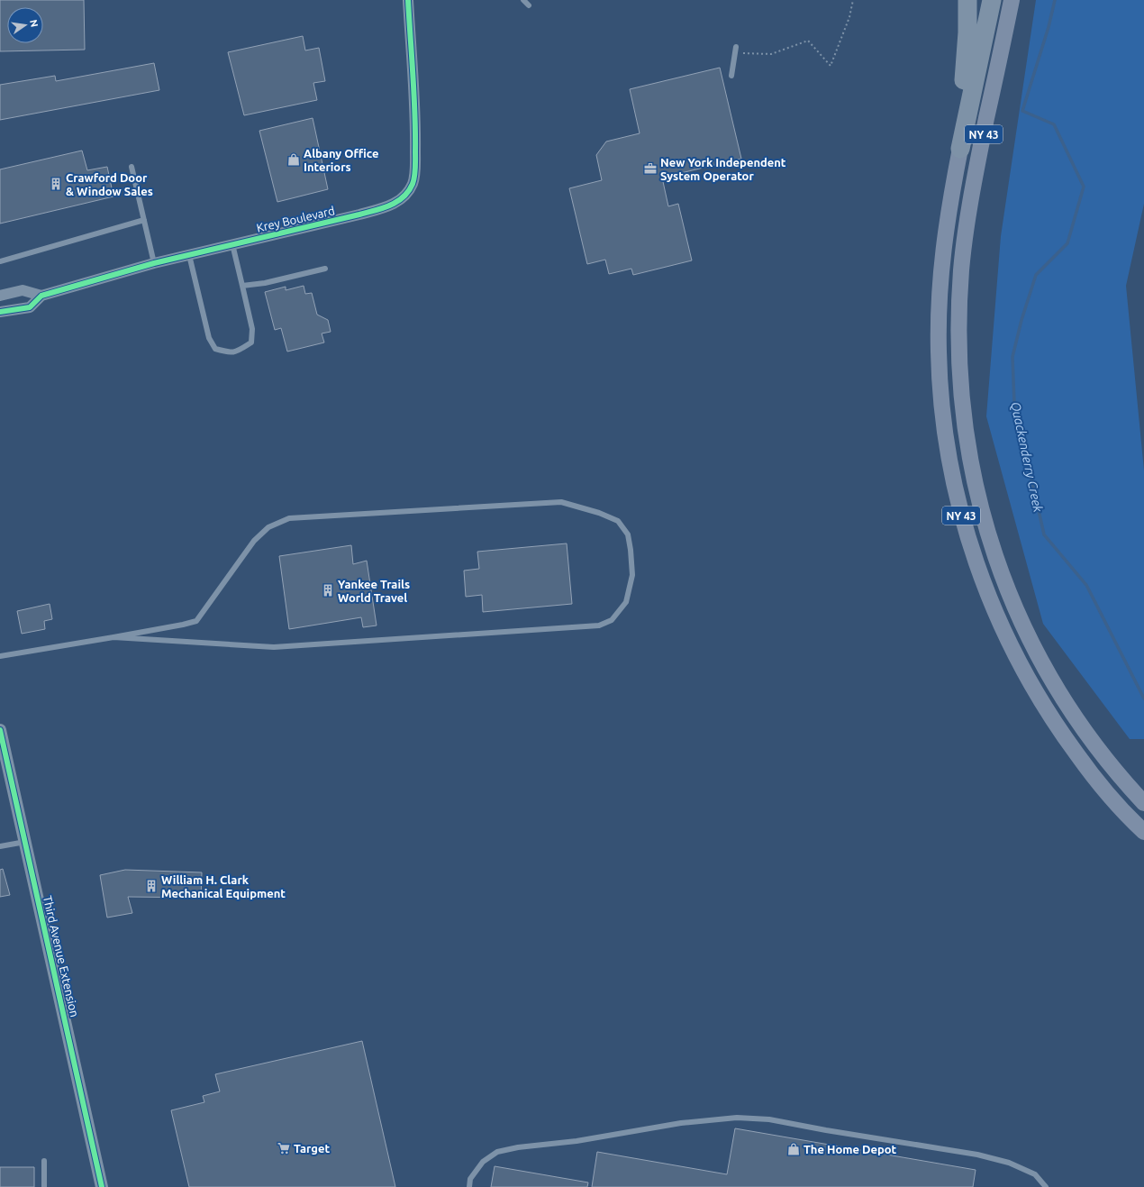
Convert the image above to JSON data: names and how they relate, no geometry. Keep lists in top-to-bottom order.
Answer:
{
  "streets": {
    "main road": ["NY 43"],
    "street": ["Krey Boulevard", "Third Avenue Extension"]
  },
  "water": ["Quackenderry Creek"],
  "places": {
    "shop": ["Albany Office Interiors", "The Home Depot"],
    "office": ["New York Independent System Operator"],
    "building": ["Crawford Door & Window Sales", "Yankee Trails World Travel", "William H. Clark Mechanical Equipment"],
    "supermarket": ["Target"]
  },
  "north": "right"
}
